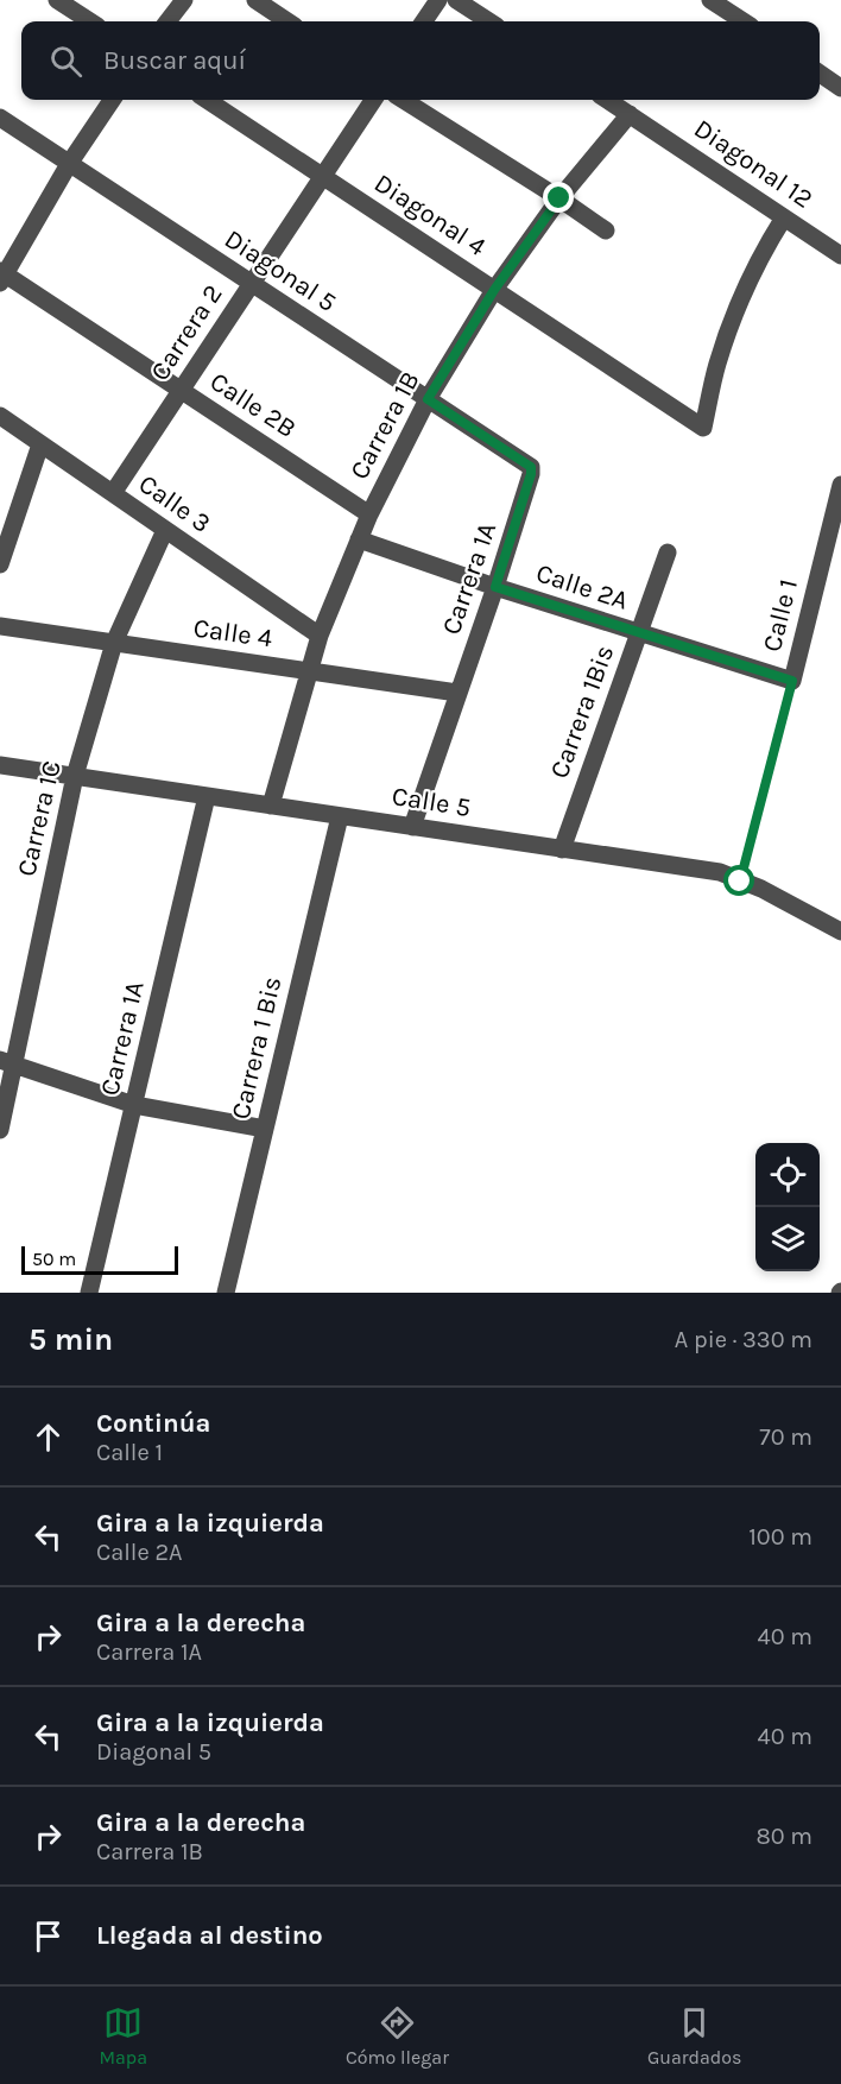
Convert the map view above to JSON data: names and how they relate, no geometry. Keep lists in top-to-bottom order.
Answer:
{
  "streets": {
    "street": [
      "Diagonal 12",
      "Diagonal 4",
      "Diagonal 5",
      "Carrera 2",
      "Calle 2B",
      "Carrera 1B",
      "Calle 3",
      "Carrera 1A",
      "Calle 2A",
      "Calle 1",
      "Calle 4",
      "Carrera 1Bis",
      "Calle 5",
      "Carrera 1C",
      "Carrera 1 Bis"
    ]
  },
  "crossings": [
    ["Diagonal 12", "Diagonal 4"],
    ["Diagonal 12", "Carrera 1B"],
    ["Diagonal 4", "Carrera 2"],
    ["Diagonal 4", "Carrera 1B"],
    ["Diagonal 5", "Carrera 2"],
    ["Diagonal 5", "Carrera 1B"],
    ["Diagonal 5", "Carrera 1A"],
    ["Carrera 2", "Calle 2B"],
    ["Carrera 2", "Calle 3"],
    ["Calle 2B", "Carrera 1B"],
    ["Carrera 1B", "Calle 3"],
    ["Carrera 1B", "Calle 2A"],
    ["Carrera 1B", "Calle 4"],
    ["Carrera 1B", "Calle 5"],
    ["Calle 3", "Carrera 1C"],
    ["Carrera 1A", "Calle 2A"],
    ["Carrera 1A", "Calle 4"],
    ["Carrera 1A", "Calle 5"],
    ["Calle 2A", "Calle 1"],
    ["Calle 2A", "Carrera 1Bis"],
    ["Calle 1", "Calle 5"],
    ["Calle 4", "Carrera 1C"],
    ["Carrera 1Bis", "Calle 5"],
    ["Calle 5", "Carrera 1C"],
    ["Calle 5", "Carrera 1 Bis"]
  ],
  "scale_bar": "50 m",
  "page": {
    "search": "Buscar aquí",
    "scale": "50 m",
    "heading": ["5 min", "A pie · 330 m"],
    "list": [
      ["Continúa", "Calle 1", "70 m"],
      ["Gira a la izquierda", "Calle 2A", "100 m"],
      ["Gira a la derecha", "Carrera 1A", "40 m"],
      ["Gira a la izquierda", "Diagonal 5", "40 m"],
      ["Gira a la derecha", "Carrera 1B", "80 m"],
      "Llegada al destino"
    ],
    "nav": ["Mapa", "Cómo llegar", "Guardados"]
  }
}
